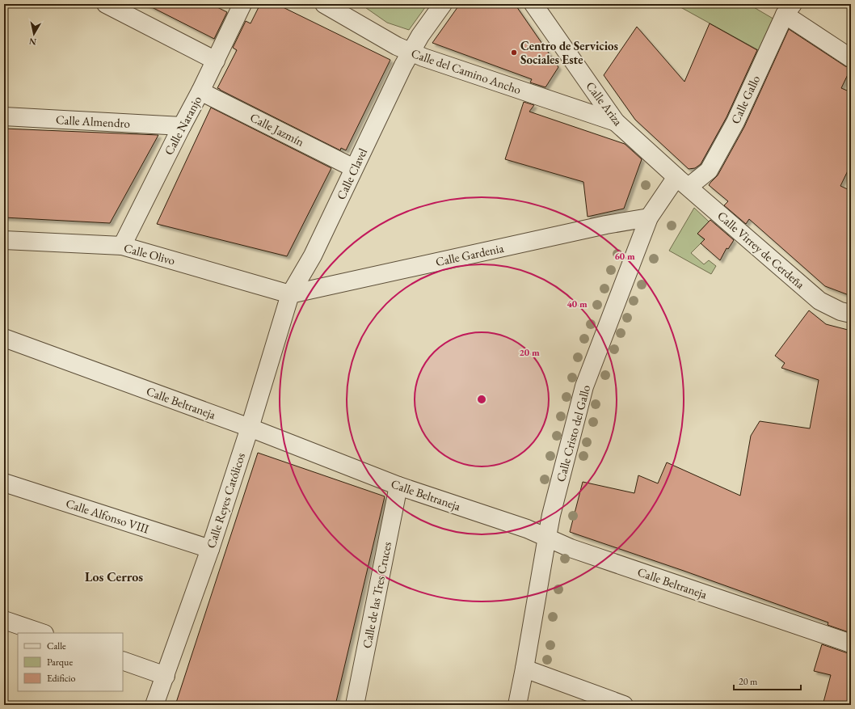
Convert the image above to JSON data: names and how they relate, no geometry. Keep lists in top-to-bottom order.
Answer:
{
  "streets": {
    "street": [
      "Calle del Camino Ancho",
      "Calle Gallo",
      "Calle Ariza",
      "Calle Almendro",
      "Calle Naranjo",
      "Calle Jazmín",
      "Calle Clavel",
      "Calle Virrey de Cerdeña",
      "Calle Olivo",
      "Calle Gardenia",
      "Calle Beltraneja",
      "Calle Cristo del Gallo",
      "Calle Reyes Católicos",
      "Calle Alfonso VIII",
      "Calle de las Tres Cruces"
    ]
  },
  "crossings": [
    ["Calle del Camino Ancho", "Calle Ariza"],
    ["Calle del Camino Ancho", "Calle Clavel"],
    ["Calle Gallo", "Calle Ariza"],
    ["Calle Gallo", "Calle Virrey de Cerdeña"],
    ["Calle Gallo", "Calle Cristo del Gallo"],
    ["Calle Ariza", "Calle Virrey de Cerdeña"],
    ["Calle Ariza", "Calle Cristo del Gallo"],
    ["Calle Almendro", "Calle Naranjo"],
    ["Calle Naranjo", "Calle Jazmín"],
    ["Calle Naranjo", "Calle Olivo"],
    ["Calle Jazmín", "Calle Clavel"],
    ["Calle Clavel", "Calle Olivo"],
    ["Calle Clavel", "Calle Gardenia"],
    ["Calle Clavel", "Calle Reyes Católicos"],
    ["Calle Virrey de Cerdeña", "Calle Cristo del Gallo"],
    ["Calle Olivo", "Calle Gardenia"],
    ["Calle Olivo", "Calle Reyes Católicos"],
    ["Calle Gardenia", "Calle Cristo del Gallo"],
    ["Calle Gardenia", "Calle Reyes Católicos"],
    ["Calle Beltraneja", "Calle Cristo del Gallo"],
    ["Calle Beltraneja", "Calle Reyes Católicos"],
    ["Calle Beltraneja", "Calle de las Tres Cruces"],
    ["Calle Reyes Católicos", "Calle Alfonso VIII"]
  ],
  "districts": ["Los Cerros"],
  "places": ["Centro de Servicios Sociales Este"],
  "legend": ["Calle", "Parque", "Edificio"],
  "scale_bar": "20 m",
  "north": "bottom",
  "rings": ["60 m", "40 m", "20 m"]
}
